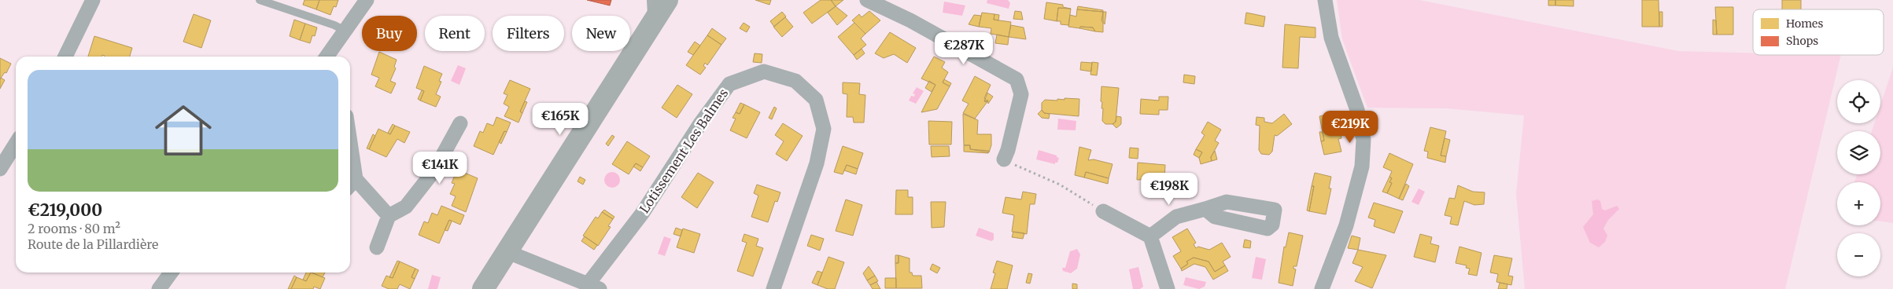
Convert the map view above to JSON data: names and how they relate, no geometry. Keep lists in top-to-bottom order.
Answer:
{
  "streets": {
    "street": ["Lotissement Les Balmes"]
  },
  "legend": ["Homes", "Shops"],
  "page": {
    "chip": [
      "Buy",
      "Rent",
      "Filters",
      "New"
    ],
    "price": [
      "€287K",
      "€165K",
      "€219K",
      "€141K",
      "€198K"
    ],
    "list": [
      {
        "name": "€219,000",
        "note": "2 rooms · 80 m² · Route de la Pillardière"
      }
    ],
    "map_buttons": ["+", "−"]
  }
}
